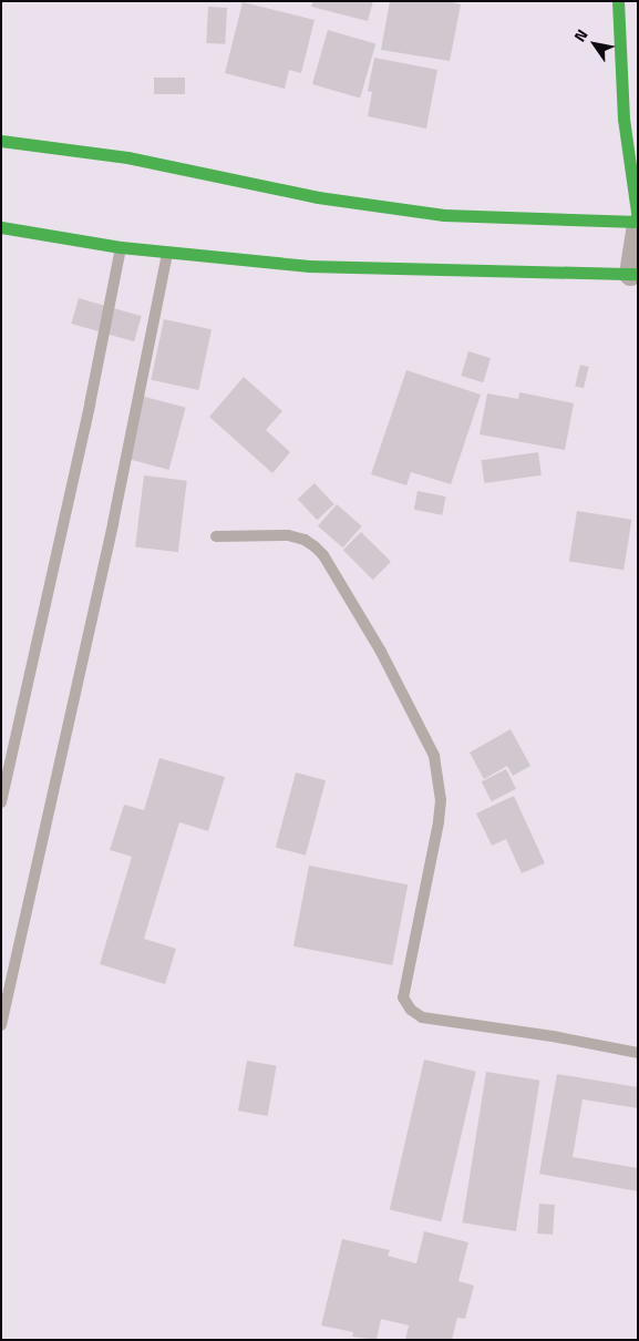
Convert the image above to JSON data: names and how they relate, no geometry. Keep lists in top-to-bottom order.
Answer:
{
  "north": "top left"
}
